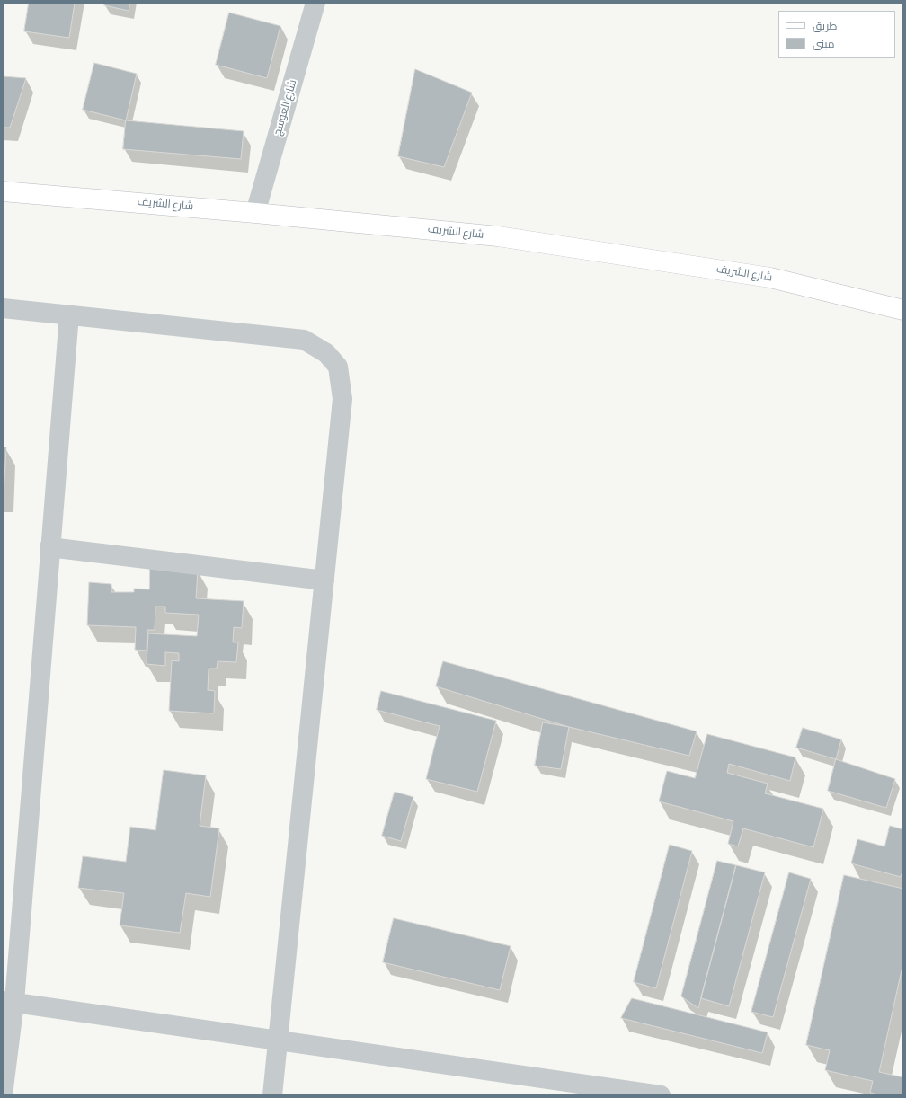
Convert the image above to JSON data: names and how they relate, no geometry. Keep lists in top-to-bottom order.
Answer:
{
  "streets": {
    "main road": ["شارع الشريف"],
    "street": ["شارع العوسج"]
  },
  "crossings": [
    ["شارع العوسج", "شارع الشريف"]
  ],
  "legend": ["طريق", "مبنى"]
}
